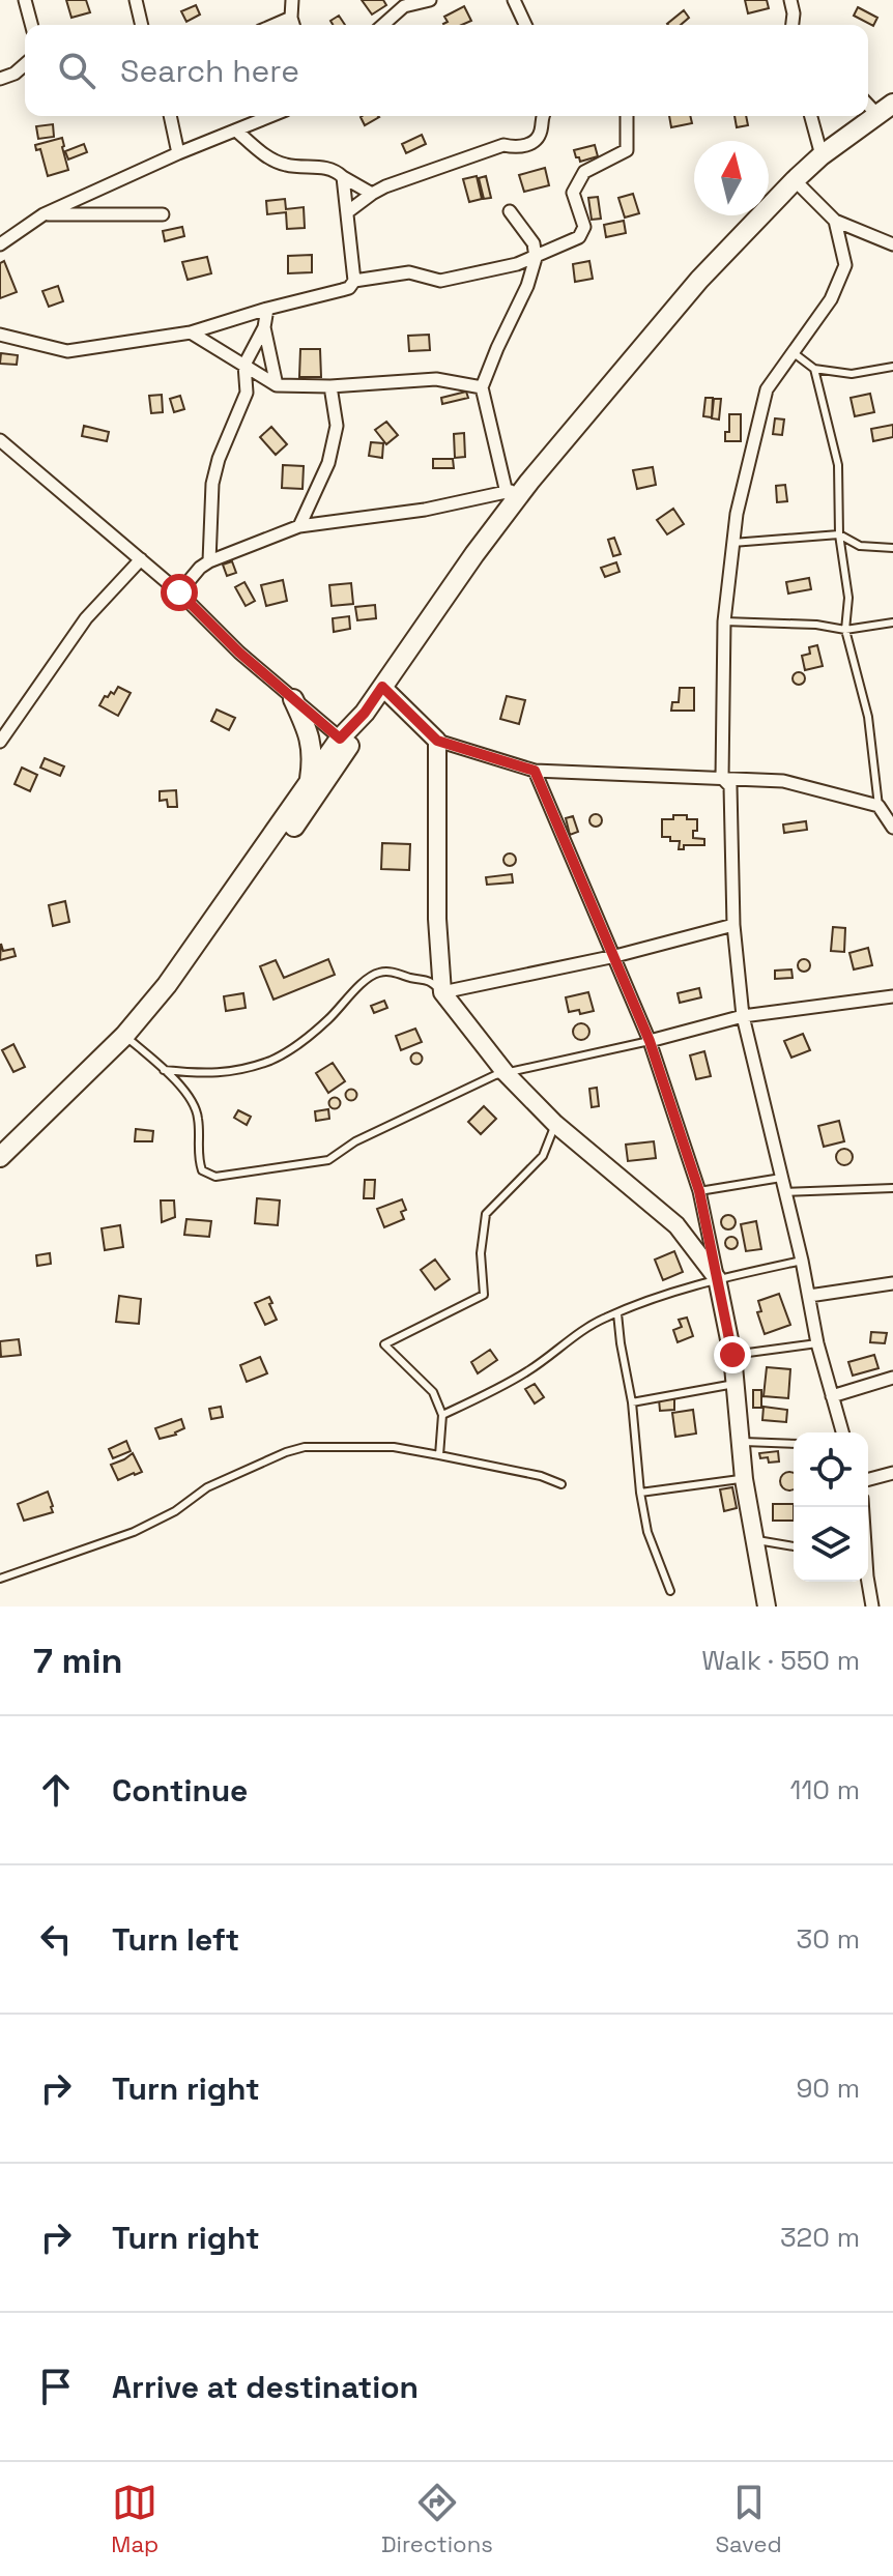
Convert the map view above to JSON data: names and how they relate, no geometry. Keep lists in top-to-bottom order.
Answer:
{
  "north": "top",
  "page": {
    "search": "Search here",
    "heading": ["7 min", "Walk · 550 m"],
    "list": [
      ["Continue", "110 m"],
      ["Turn left", "30 m"],
      ["Turn right", "90 m"],
      ["Turn right", "320 m"],
      "Arrive at destination"
    ],
    "nav": ["Map", "Directions", "Saved"]
  }
}
